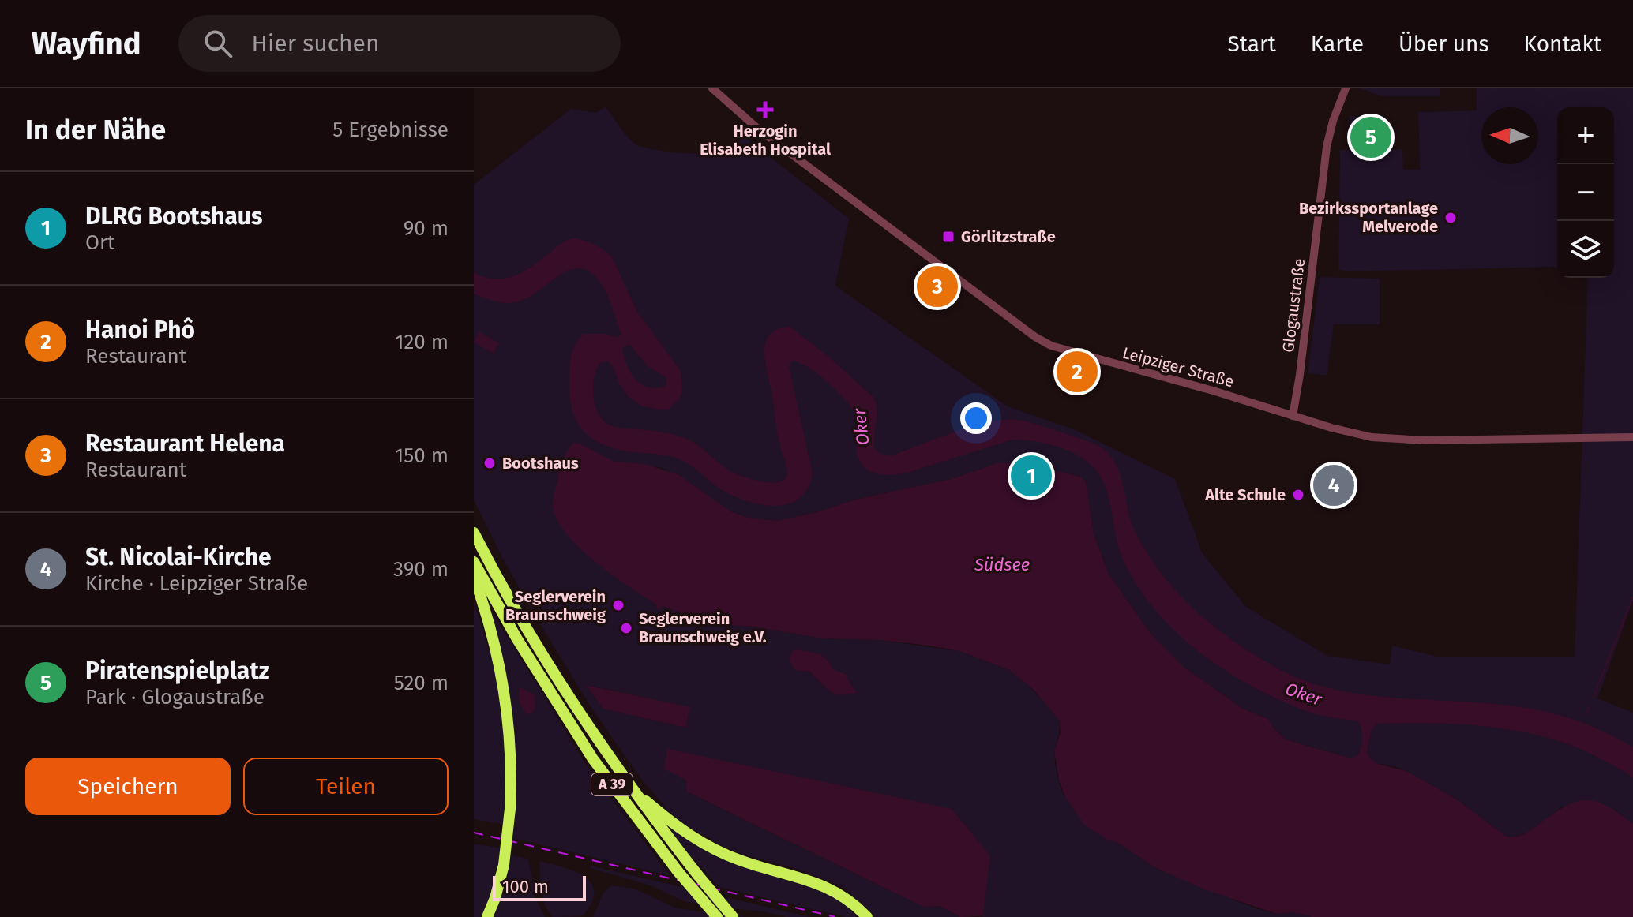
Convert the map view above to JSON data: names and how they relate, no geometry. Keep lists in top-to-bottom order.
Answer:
{
  "streets": {
    "highway": ["A 39"],
    "street": ["Glogaustraße", "Leipziger Straße"]
  },
  "crossings": [
    ["Glogaustraße", "Leipziger Straße"]
  ],
  "water": ["Oker", "Südsee"],
  "places": {
    "health": ["Herzogin Elisabeth Hospital"],
    "other": [
      "Bezirkssportanlage Melverode",
      "Bootshaus",
      "Alte Schule",
      "Seglerverein Braunschweig",
      "Seglerverein Braunschweig e.V."
    ],
    "transit": ["Görlitzstraße"]
  },
  "scale_bar": "100 m",
  "north": "left",
  "page": {
    "header": "Wayfind",
    "search": "Hier suchen",
    "nav": [
      "Start",
      "Karte",
      "Über uns",
      "Kontakt"
    ],
    "heading": ["In der Nähe", "5 Ergebnisse"],
    "map_buttons": ["+", "−"],
    "pins": [
      "5",
      "3",
      "2",
      "1",
      "4"
    ],
    "list": [
      {
        "mark": "1",
        "name": "DLRG Bootshaus",
        "note": "Ort",
        "value": "90 m"
      },
      {
        "mark": "2",
        "name": "Hanoi Phô",
        "note": "Restaurant",
        "value": "120 m"
      },
      {
        "mark": "3",
        "name": "Restaurant Helena",
        "note": "Restaurant",
        "value": "150 m"
      },
      {
        "mark": "4",
        "name": "St. Nicolai-Kirche",
        "note": "Kirche · Leipziger Straße",
        "value": "390 m"
      },
      {
        "mark": "5",
        "name": "Piratenspielplatz",
        "note": "Park · Glogaustraße",
        "value": "520 m"
      }
    ],
    "buttons": ["Speichern", "Teilen"],
    "scale": "100 m"
  }
}
